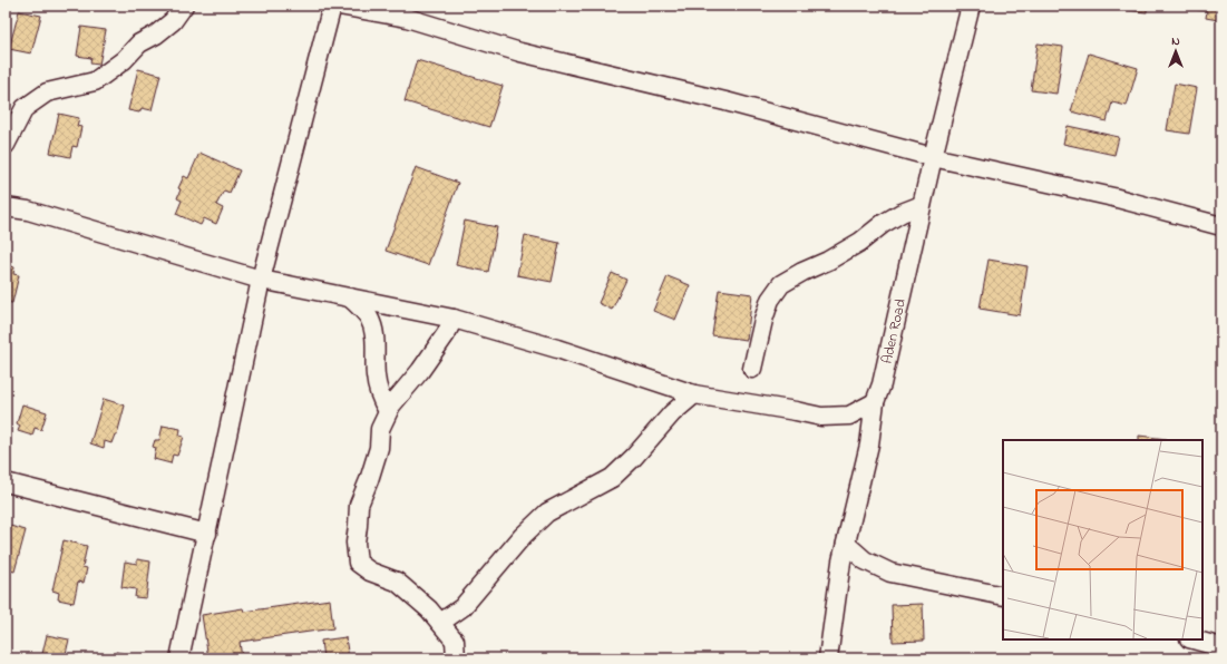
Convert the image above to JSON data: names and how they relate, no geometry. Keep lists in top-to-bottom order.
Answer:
{
  "streets": {
    "street": ["Aden Road"]
  },
  "north": "top"
}
